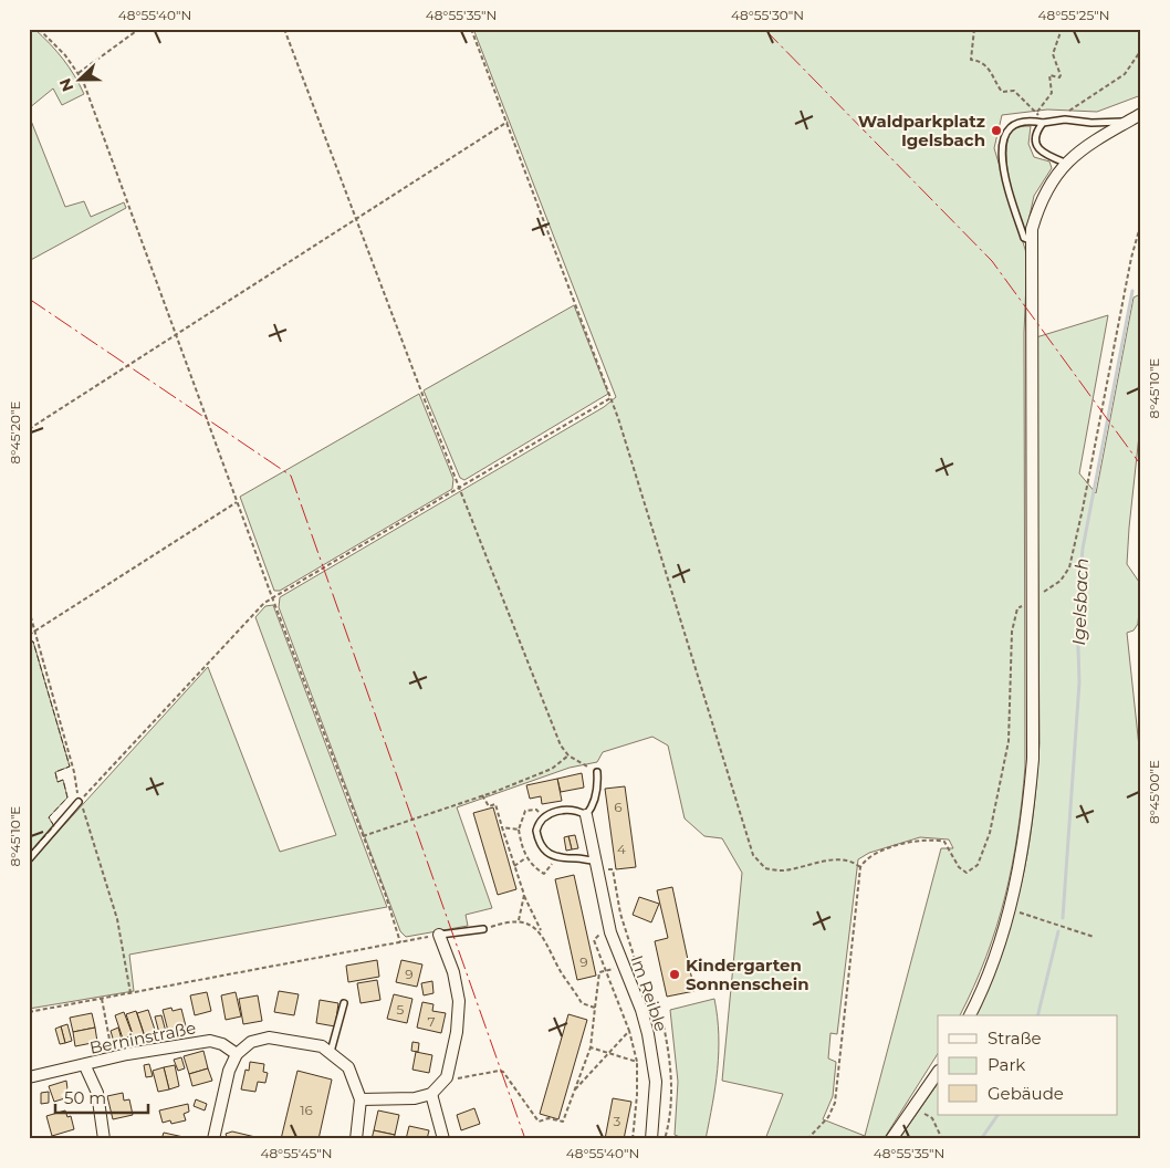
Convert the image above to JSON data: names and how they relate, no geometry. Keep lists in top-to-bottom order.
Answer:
{
  "streets": {
    "street": ["Im Reible", "Berninstraße"]
  },
  "water": ["Igelsbach"],
  "places": ["Waldparkplatz Igelsbach", "Kindergarten Sonnenschein"],
  "house_numbers": [
    "6",
    "4",
    "9",
    "9",
    "5",
    "7",
    "16",
    "3"
  ],
  "legend": ["Straße", "Park", "Gebäude"],
  "scale_bar": "50 m",
  "north": "left",
  "coordinates": [
    "48°55'40\"N",
    "48°55'35\"N",
    "48°55'30\"N",
    "48°55'25\"N",
    "8°45'10\"E",
    "8°45'20\"E",
    "8°45'00\"E",
    "48°55'45\"N"
  ]
}
